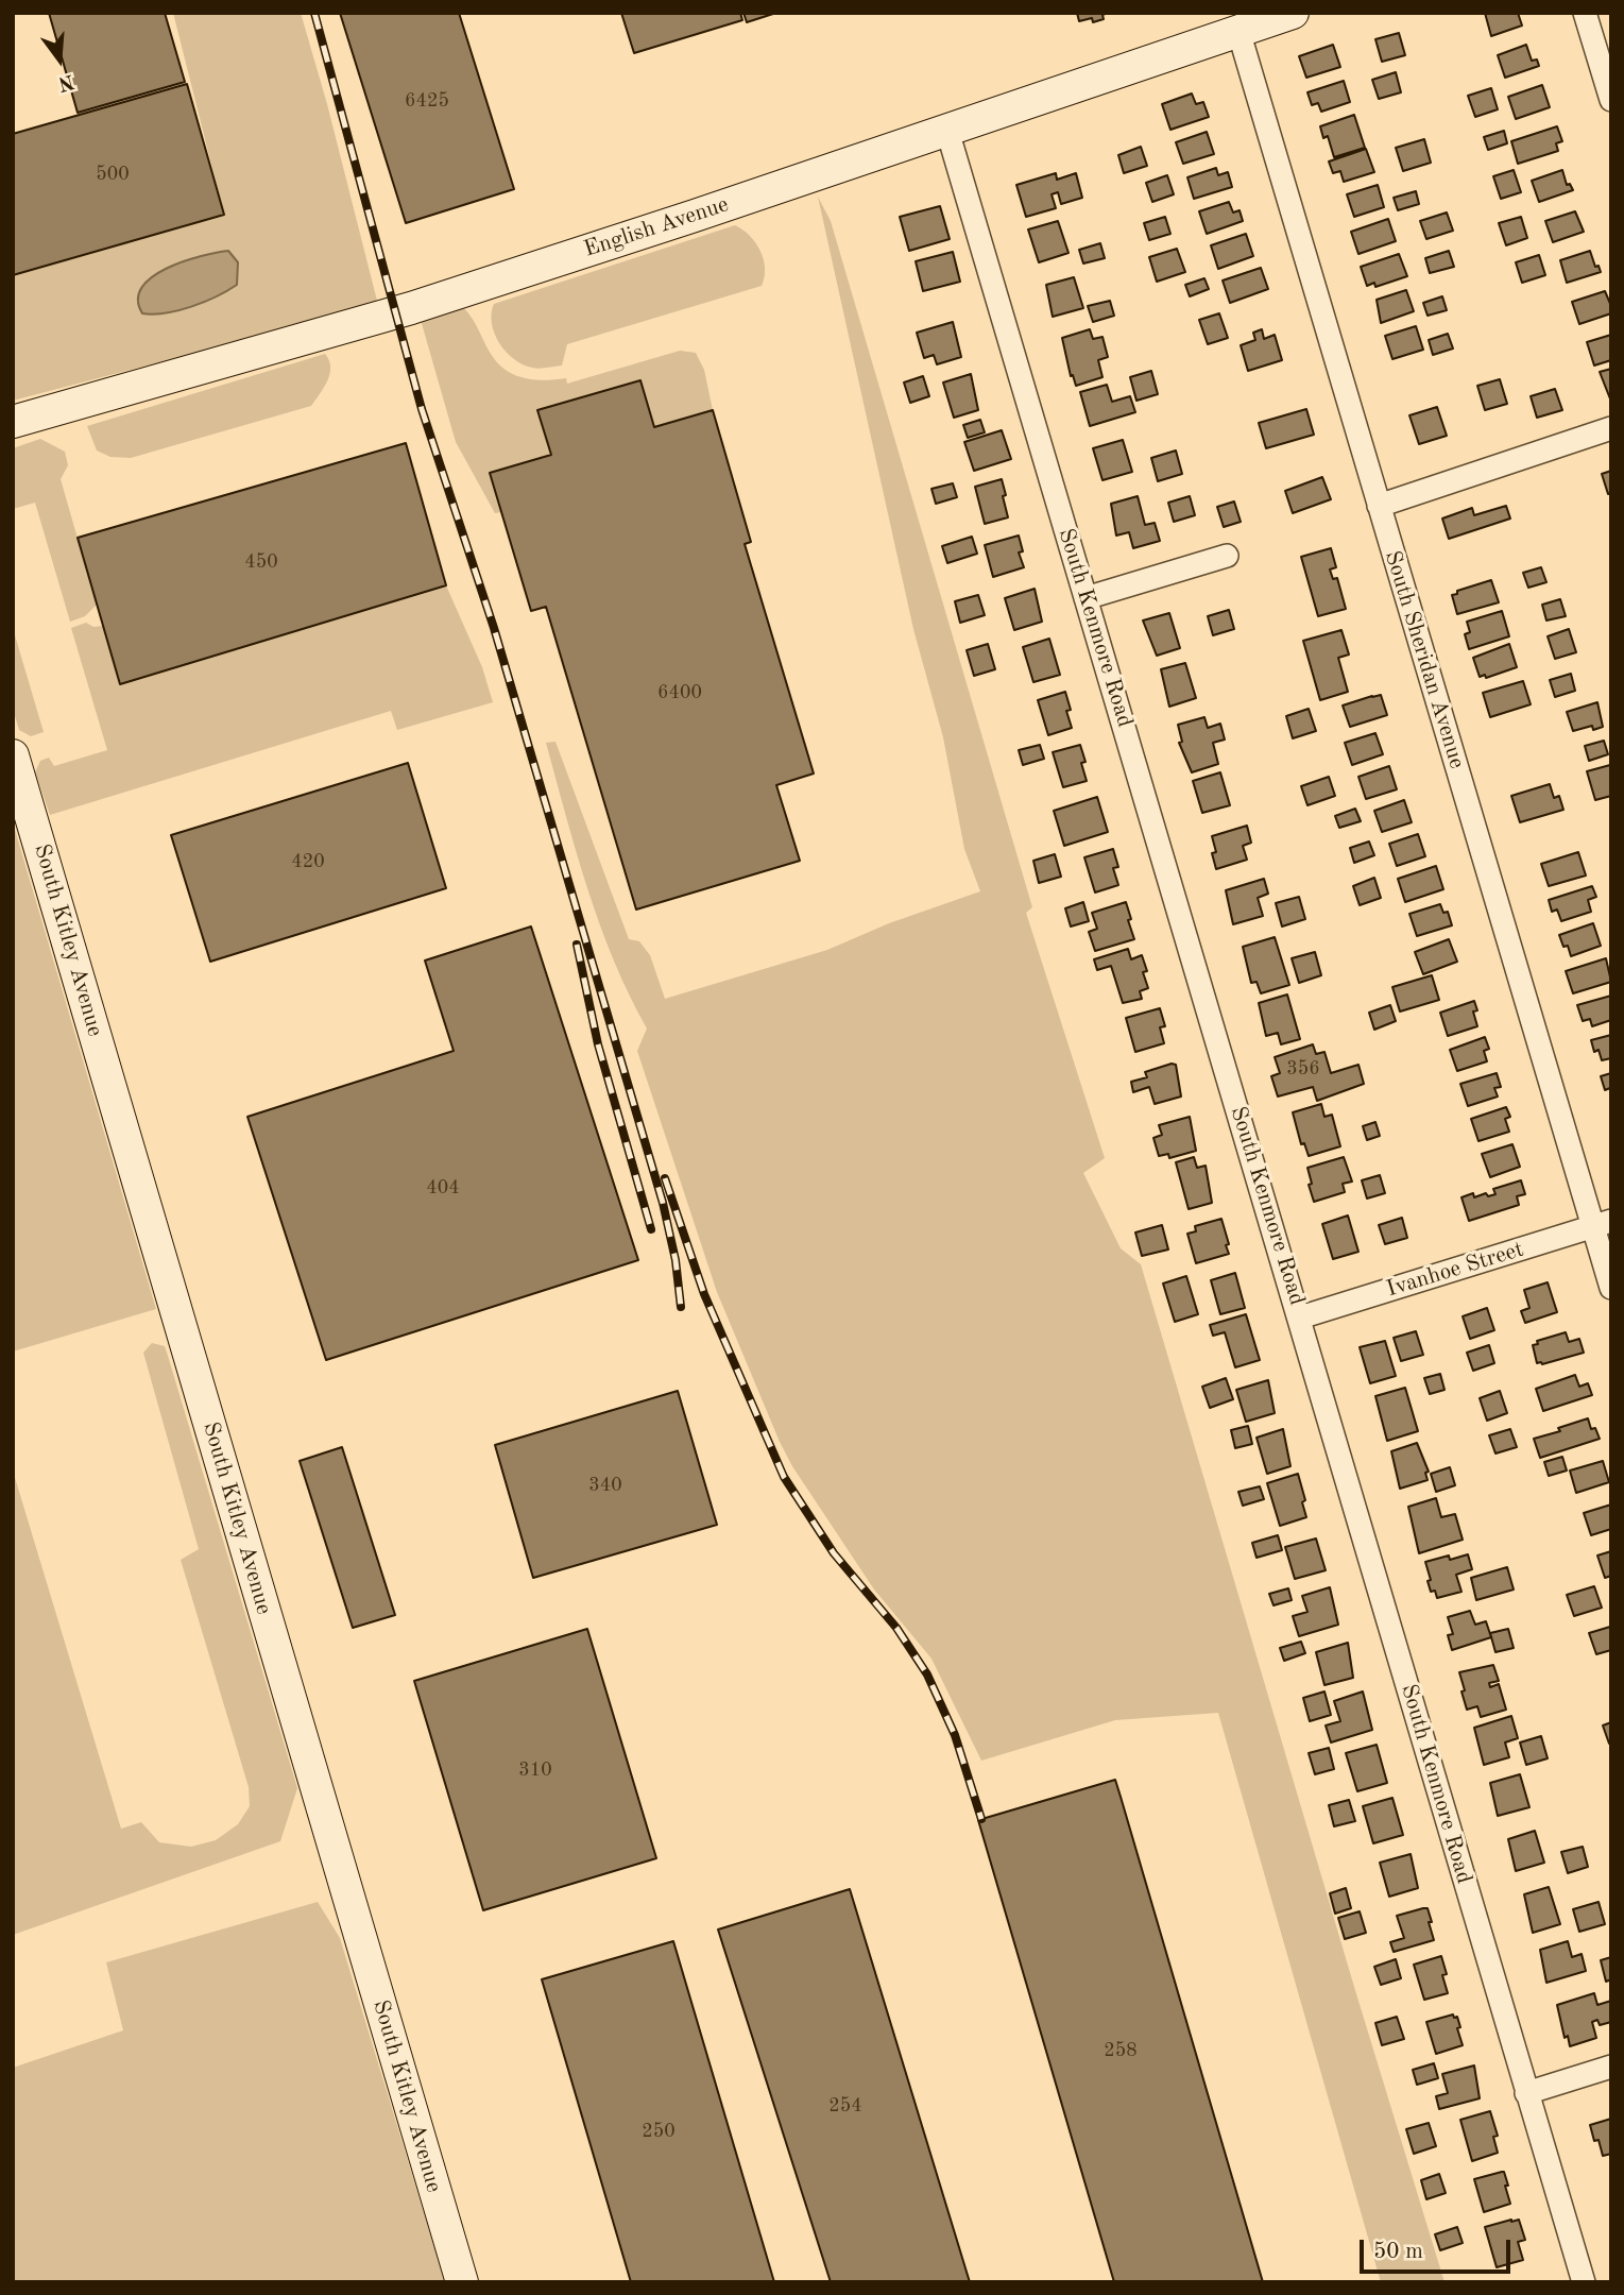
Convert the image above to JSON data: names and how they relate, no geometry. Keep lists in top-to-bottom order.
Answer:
{
  "streets": {
    "street": [
      "English Avenue",
      "South Kenmore Road",
      "South Sheridan Avenue",
      "South Kitley Avenue",
      "Ivanhoe Street"
    ]
  },
  "crossings": [
    ["English Avenue", "South Kenmore Road"],
    ["English Avenue", "South Sheridan Avenue"],
    ["South Kenmore Road", "Ivanhoe Street"],
    ["South Sheridan Avenue", "Ivanhoe Street"]
  ],
  "house_numbers": [
    "6425",
    "500",
    "450",
    "6400",
    "420",
    "356",
    "404",
    "340",
    "310",
    "258",
    "254",
    "250"
  ],
  "scale_bar": "50 m",
  "north": "bottom"
}
